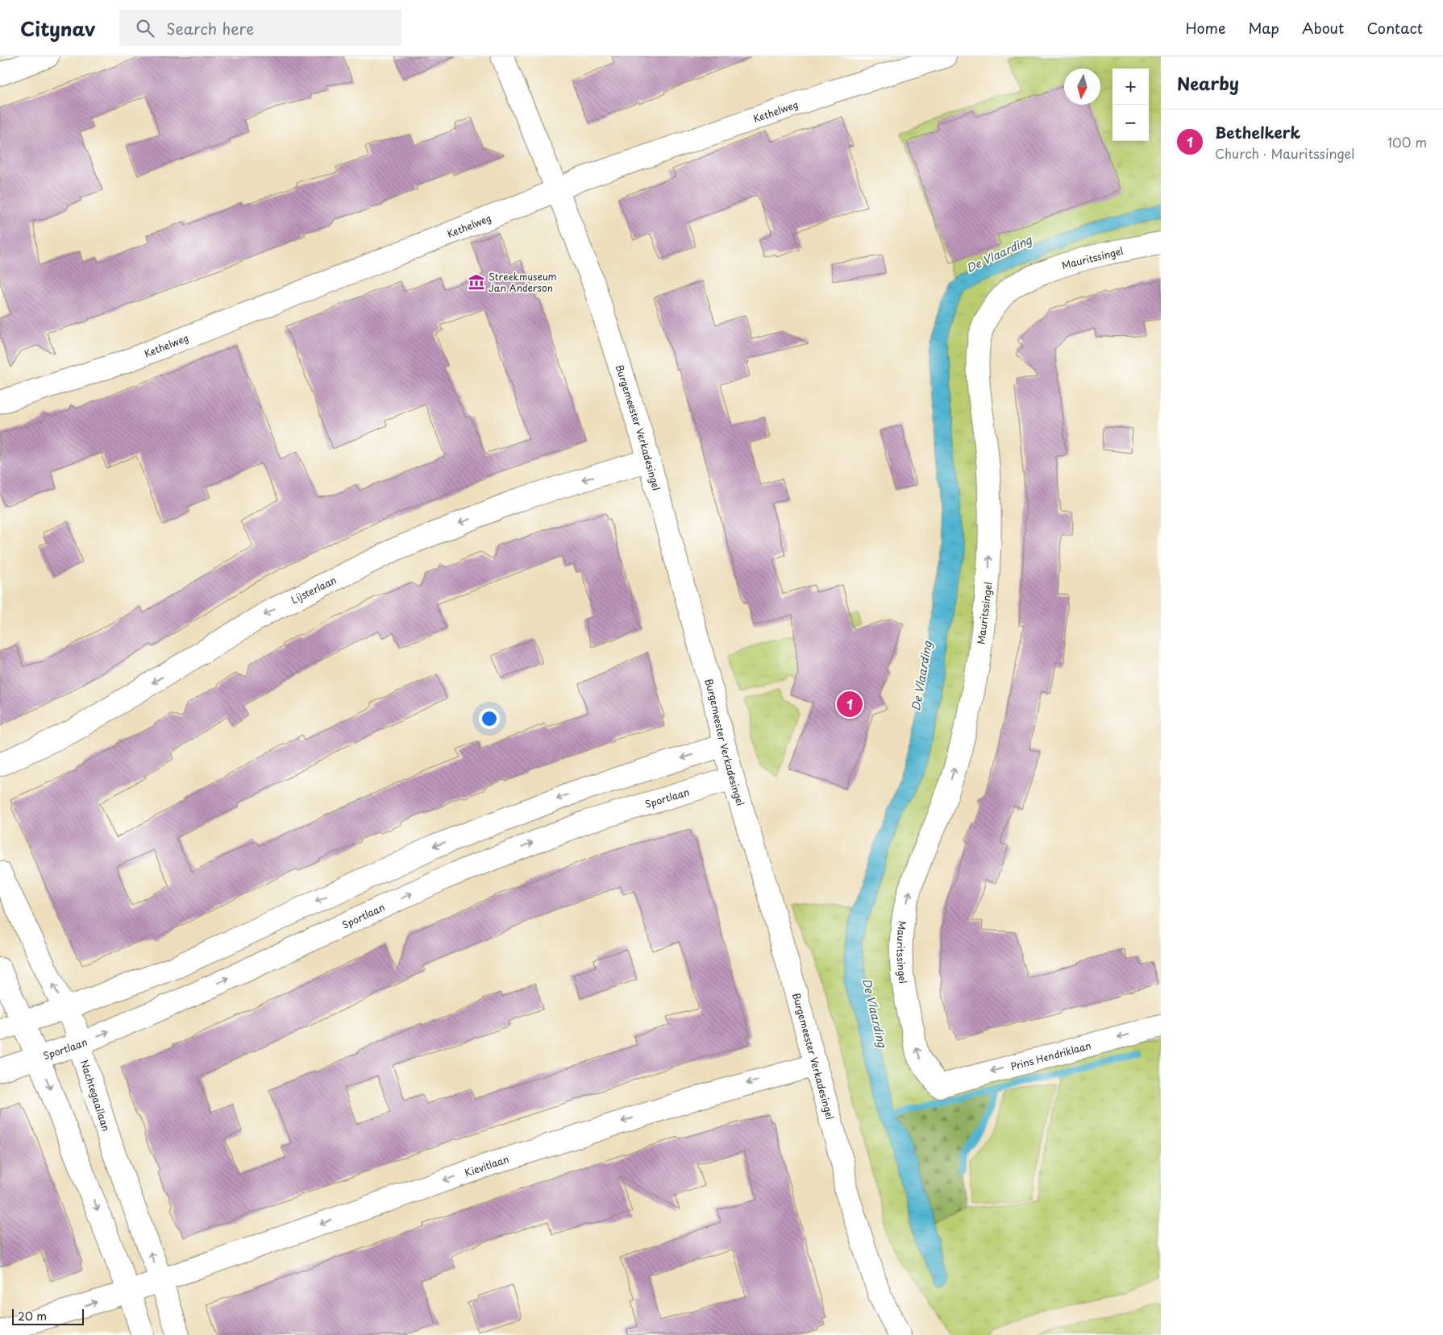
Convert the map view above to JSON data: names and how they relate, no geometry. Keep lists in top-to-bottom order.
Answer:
{
  "streets": {
    "street": [
      "Kethelweg",
      "Mauritssingel",
      "Burgemeester Verkadesingel",
      "Lijsterlaan",
      "Sportlaan",
      "Prins Hendriklaan",
      "Nachtegaallaan",
      "Kievitlaan"
    ]
  },
  "crossings": [
    ["Kethelweg", "Burgemeester Verkadesingel"],
    ["Mauritssingel", "Prins Hendriklaan"],
    ["Burgemeester Verkadesingel", "Lijsterlaan"],
    ["Burgemeester Verkadesingel", "Sportlaan"],
    ["Burgemeester Verkadesingel", "Kievitlaan"],
    ["Sportlaan", "Nachtegaallaan"],
    ["Nachtegaallaan", "Kievitlaan"]
  ],
  "one_way": [
    "Mauritssingel",
    "Lijsterlaan",
    "Prins Hendriklaan",
    "Kievitlaan"
  ],
  "water": ["De Vlaarding"],
  "places": {
    "museum": ["Streekmuseum Jan Anderson"]
  },
  "scale_bar": "20 m",
  "north": "bottom",
  "page": {
    "header": "Citynav",
    "search": "Search here",
    "nav": [
      "Home",
      "Map",
      "About",
      "Contact"
    ],
    "heading": "Nearby",
    "map_buttons": ["+", "−"],
    "list": [
      {
        "mark": "1",
        "name": "Bethelkerk",
        "note": "Church · Mauritssingel",
        "value": "100 m"
      }
    ],
    "pins": "1",
    "scale": "20 m"
  }
}
